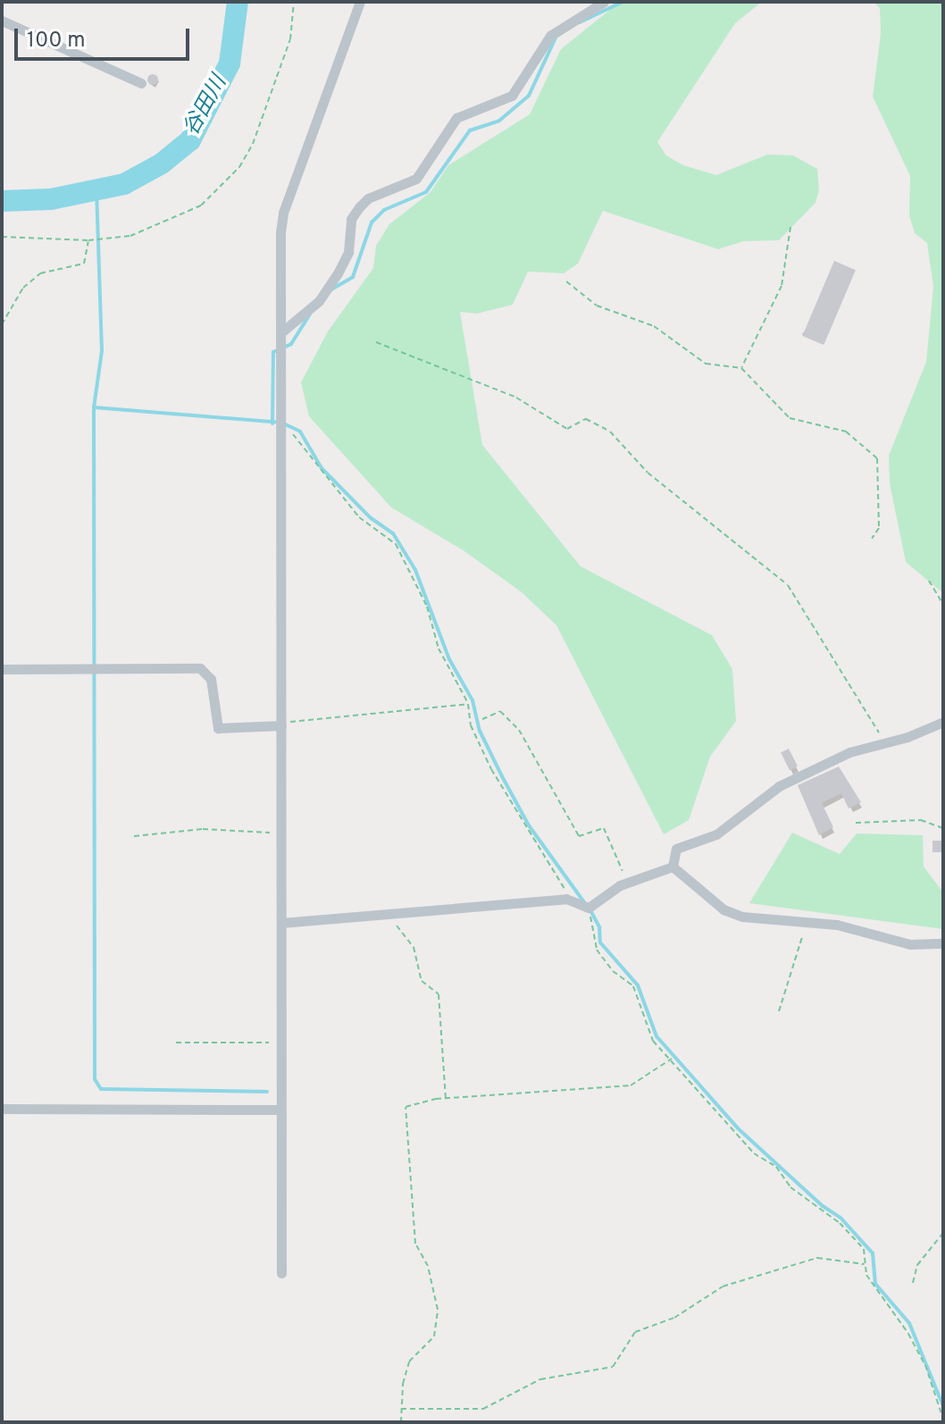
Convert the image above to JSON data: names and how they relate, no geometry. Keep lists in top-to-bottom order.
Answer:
{
  "water": ["谷田川"],
  "scale_bar": "100 m"
}
